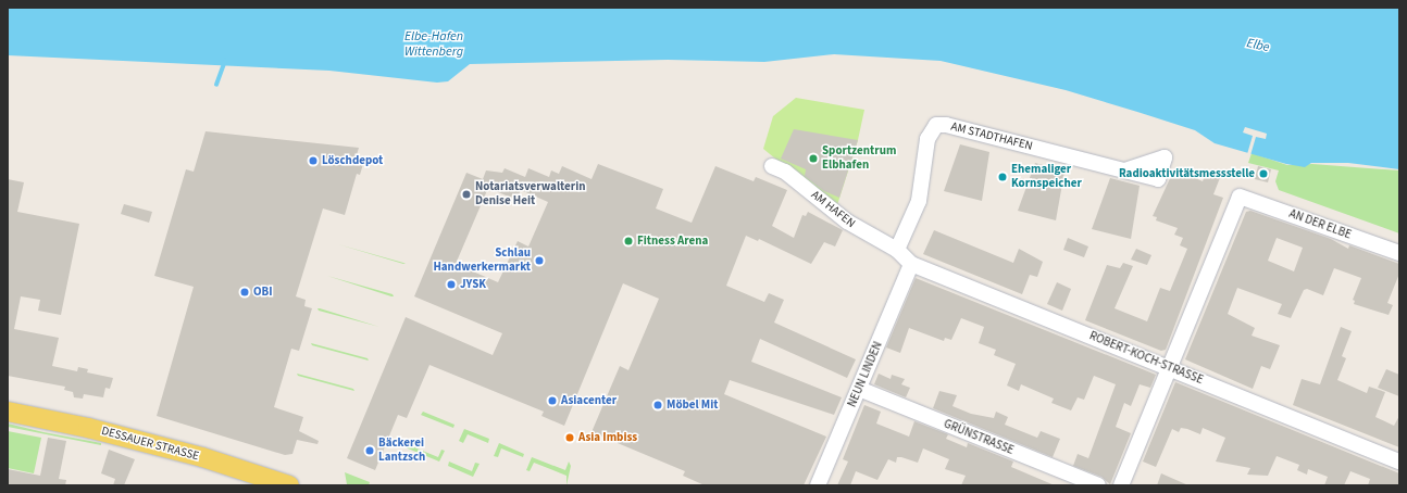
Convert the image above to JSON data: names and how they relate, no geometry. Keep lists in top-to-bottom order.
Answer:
{
  "streets": {
    "main road": ["DESSAUER STRASSE"],
    "street": [
      "AM STADTHAFEN",
      "AM HAFEN",
      "AN DER ELBE",
      "ROBERT-KOCH-STRASSE",
      "NEUN LINDEN",
      "GRÜNSTRASSE"
    ]
  },
  "crossings": [
    ["AM STADTHAFEN", "AM HAFEN"],
    ["AM STADTHAFEN", "ROBERT-KOCH-STRASSE"],
    ["AM HAFEN", "ROBERT-KOCH-STRASSE"],
    ["AN DER ELBE", "ROBERT-KOCH-STRASSE"],
    ["ROBERT-KOCH-STRASSE", "NEUN LINDEN"],
    ["NEUN LINDEN", "GRÜNSTRASSE"]
  ],
  "water": ["Elbe-Hafen Wittenberg", "Elbe"],
  "places": [
    "Sportzentrum Elbhafen",
    "Löschdepot",
    "Radioaktivitätsmessstelle",
    "Ehemaliger Kornspeicher",
    "Notariatsverwalterin Denise Heit",
    "Fitness Arena",
    "Schlau Handwerkermarkt",
    "JYSK",
    "OBI",
    "Asiacenter",
    "Möbel Mit",
    "Asia Imbiss",
    "Bäckerei Lantzsch"
  ]
}
